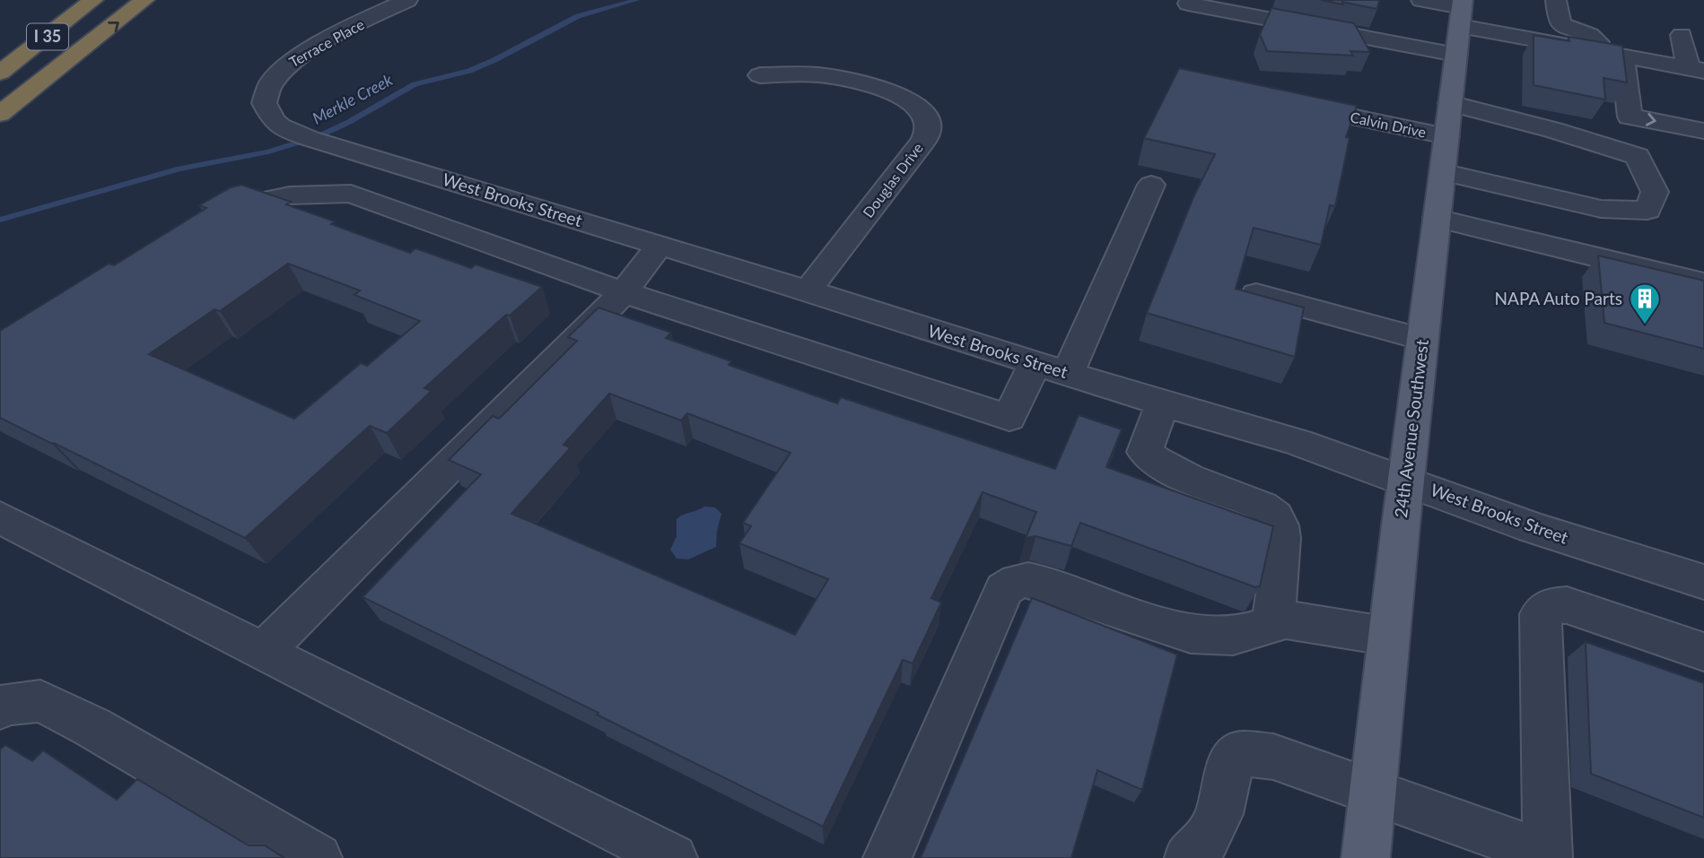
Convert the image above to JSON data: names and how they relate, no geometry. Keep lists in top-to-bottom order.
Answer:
{
  "streets": {
    "highway": ["I 35"],
    "main road": ["24th Avenue Southwest"],
    "street": [
      "Terrace Place",
      "Calvin Drive",
      "Douglas Drive",
      "West Brooks Street"
    ]
  },
  "crossings": [
    ["Terrace Place", "West Brooks Street"],
    ["Calvin Drive", "24th Avenue Southwest"],
    ["Douglas Drive", "West Brooks Street"],
    ["West Brooks Street", "24th Avenue Southwest"]
  ],
  "water": ["Merkle Creek"],
  "places": {
    "building": ["NAPA Auto Parts"]
  }
}
